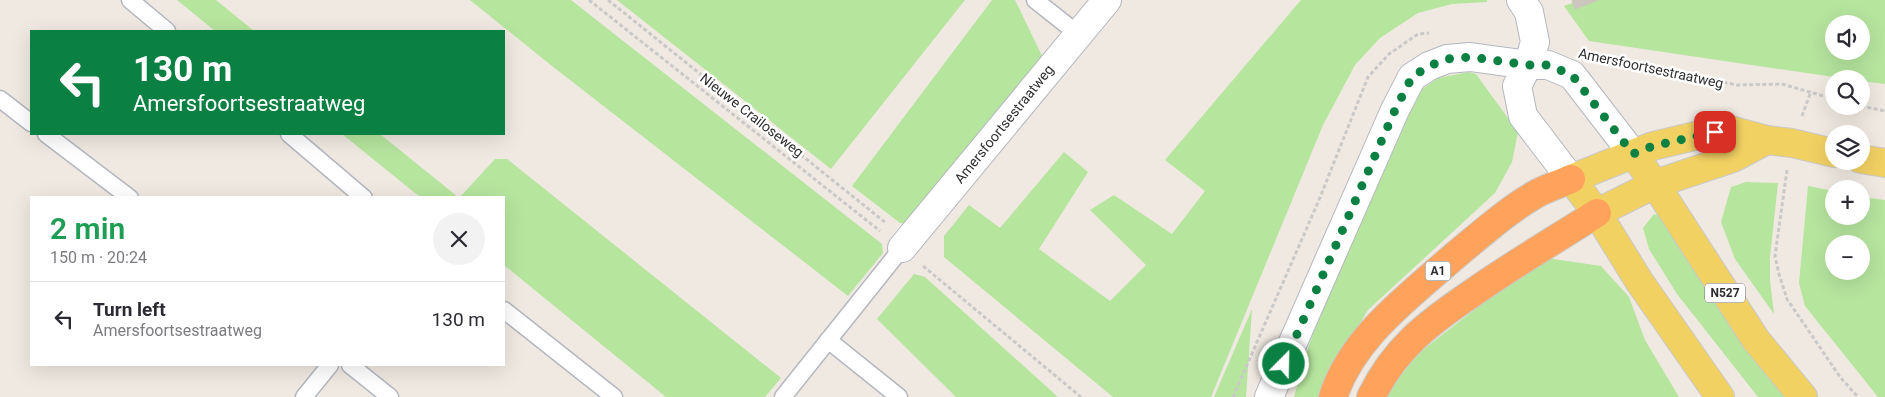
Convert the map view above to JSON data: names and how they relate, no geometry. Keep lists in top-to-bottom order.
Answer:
{
  "streets": {
    "highway": ["A1"],
    "main road": ["Amersfoortsestraatweg", "N527"],
    "path": ["Nieuwe Crailoseweg"]
  },
  "crossings": [
    ["Amersfoortsestraatweg", "Nieuwe Crailoseweg"]
  ],
  "page": {
    "map_buttons": ["+", "−"],
    "turn": ["130 m", "Amersfoortsestraatweg"],
    "heading": ["2 min", "150 m · 20:24"],
    "list": [
      {
        "name": "Turn left",
        "note": "Amersfoortsestraatweg",
        "value": "130 m"
      }
    ]
  }
}
